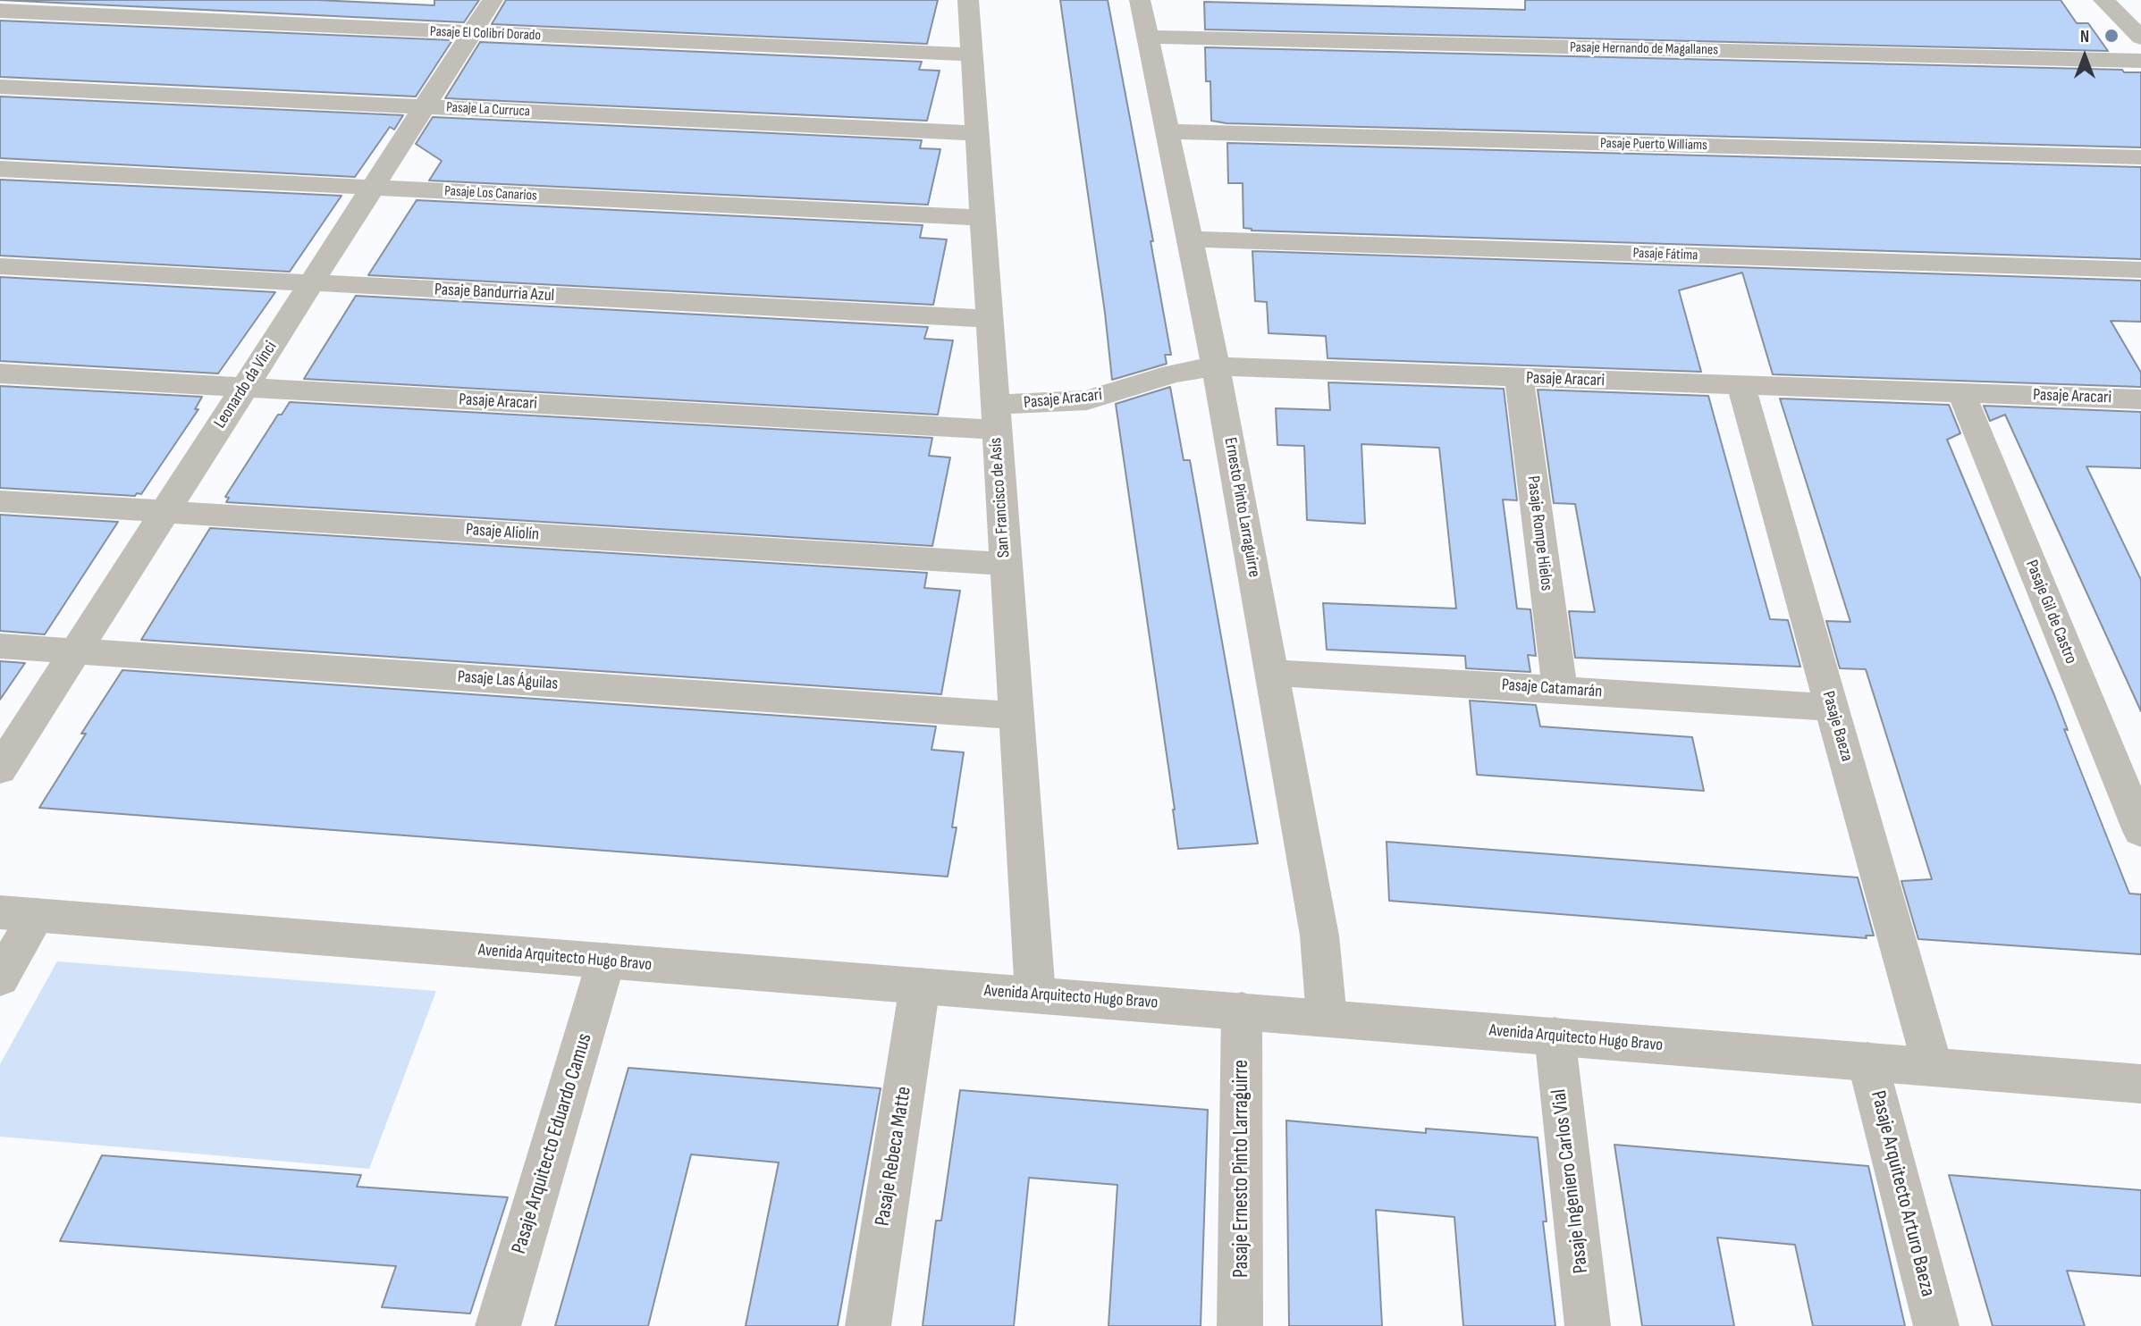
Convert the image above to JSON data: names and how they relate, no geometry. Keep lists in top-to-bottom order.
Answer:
{
  "streets": {
    "street": [
      "Pasaje El Colibrí Dorado",
      "Pasaje Hernando de Magallanes",
      "Pasaje La Curruca",
      "Pasaje Puerto Williams",
      "Pasaje Los Canarios",
      "Pasaje Fátima",
      "Pasaje Bandurria Azul",
      "Pasaje Aracari",
      "Leonardo da Vinci",
      "San Francisco de Asís",
      "Ernesto Pinto Larraguirre",
      "Pasaje Aliolín",
      "Pasaje Rompe Hielos",
      "Pasaje Gil de Castro",
      "Pasaje Las Águilas",
      "Pasaje Catamarán",
      "Pasaje Baeza",
      "Avenida Arquitecto Hugo Bravo",
      "Pasaje Arquitecto Eduardo Camus",
      "Pasaje Rebeca Matte",
      "Pasaje Ernesto Pinto Larraguirre",
      "Pasaje Ingeniero Carlos Vial",
      "Pasaje Arquitecto Arturo Baeza"
    ]
  },
  "crossings": [
    ["Pasaje El Colibrí Dorado", "Leonardo da Vinci"],
    ["Pasaje El Colibrí Dorado", "San Francisco de Asís"],
    ["Pasaje Hernando de Magallanes", "Ernesto Pinto Larraguirre"],
    ["Pasaje La Curruca", "Leonardo da Vinci"],
    ["Pasaje La Curruca", "San Francisco de Asís"],
    ["Pasaje Puerto Williams", "Ernesto Pinto Larraguirre"],
    ["Pasaje Los Canarios", "Leonardo da Vinci"],
    ["Pasaje Los Canarios", "San Francisco de Asís"],
    ["Pasaje Fátima", "Ernesto Pinto Larraguirre"],
    ["Pasaje Bandurria Azul", "Leonardo da Vinci"],
    ["Pasaje Bandurria Azul", "San Francisco de Asís"],
    ["Pasaje Aracari", "Leonardo da Vinci"],
    ["Pasaje Aracari", "San Francisco de Asís"],
    ["Pasaje Aracari", "Ernesto Pinto Larraguirre"],
    ["Pasaje Aracari", "Pasaje Rompe Hielos"],
    ["Pasaje Aracari", "Pasaje Gil de Castro"],
    ["Pasaje Aracari", "Pasaje Baeza"],
    ["Leonardo da Vinci", "Pasaje Aliolín"],
    ["Leonardo da Vinci", "Pasaje Las Águilas"],
    ["San Francisco de Asís", "Pasaje Aliolín"],
    ["San Francisco de Asís", "Pasaje Las Águilas"],
    ["San Francisco de Asís", "Avenida Arquitecto Hugo Bravo"],
    ["Ernesto Pinto Larraguirre", "Pasaje Catamarán"],
    ["Ernesto Pinto Larraguirre", "Avenida Arquitecto Hugo Bravo"],
    ["Pasaje Rompe Hielos", "Pasaje Catamarán"],
    ["Pasaje Catamarán", "Pasaje Baeza"],
    ["Pasaje Baeza", "Avenida Arquitecto Hugo Bravo"],
    ["Avenida Arquitecto Hugo Bravo", "Pasaje Arquitecto Eduardo Camus"],
    ["Avenida Arquitecto Hugo Bravo", "Pasaje Rebeca Matte"],
    ["Avenida Arquitecto Hugo Bravo", "Pasaje Ernesto Pinto Larraguirre"],
    ["Avenida Arquitecto Hugo Bravo", "Pasaje Ingeniero Carlos Vial"],
    ["Avenida Arquitecto Hugo Bravo", "Pasaje Arquitecto Arturo Baeza"]
  ],
  "north": "top"
}
